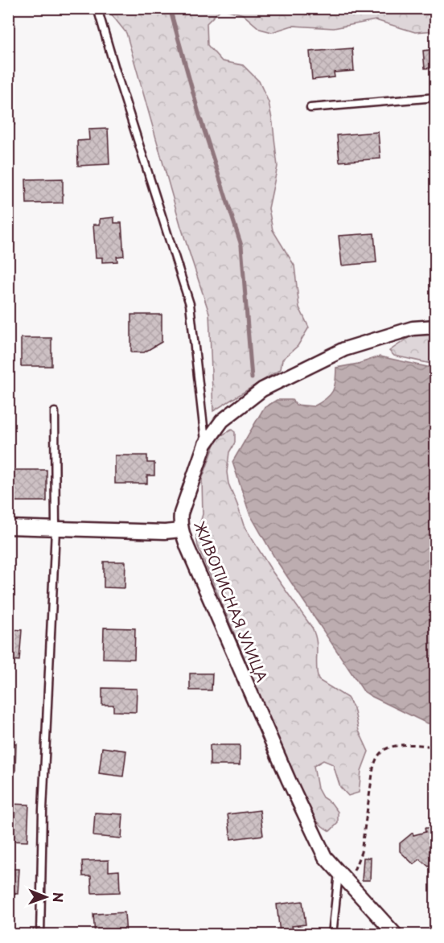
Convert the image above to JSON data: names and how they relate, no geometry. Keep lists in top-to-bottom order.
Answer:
{
  "streets": {
    "street": ["ЖИВОПИСНАЯ УЛИЦА"]
  },
  "north": "right"
}
